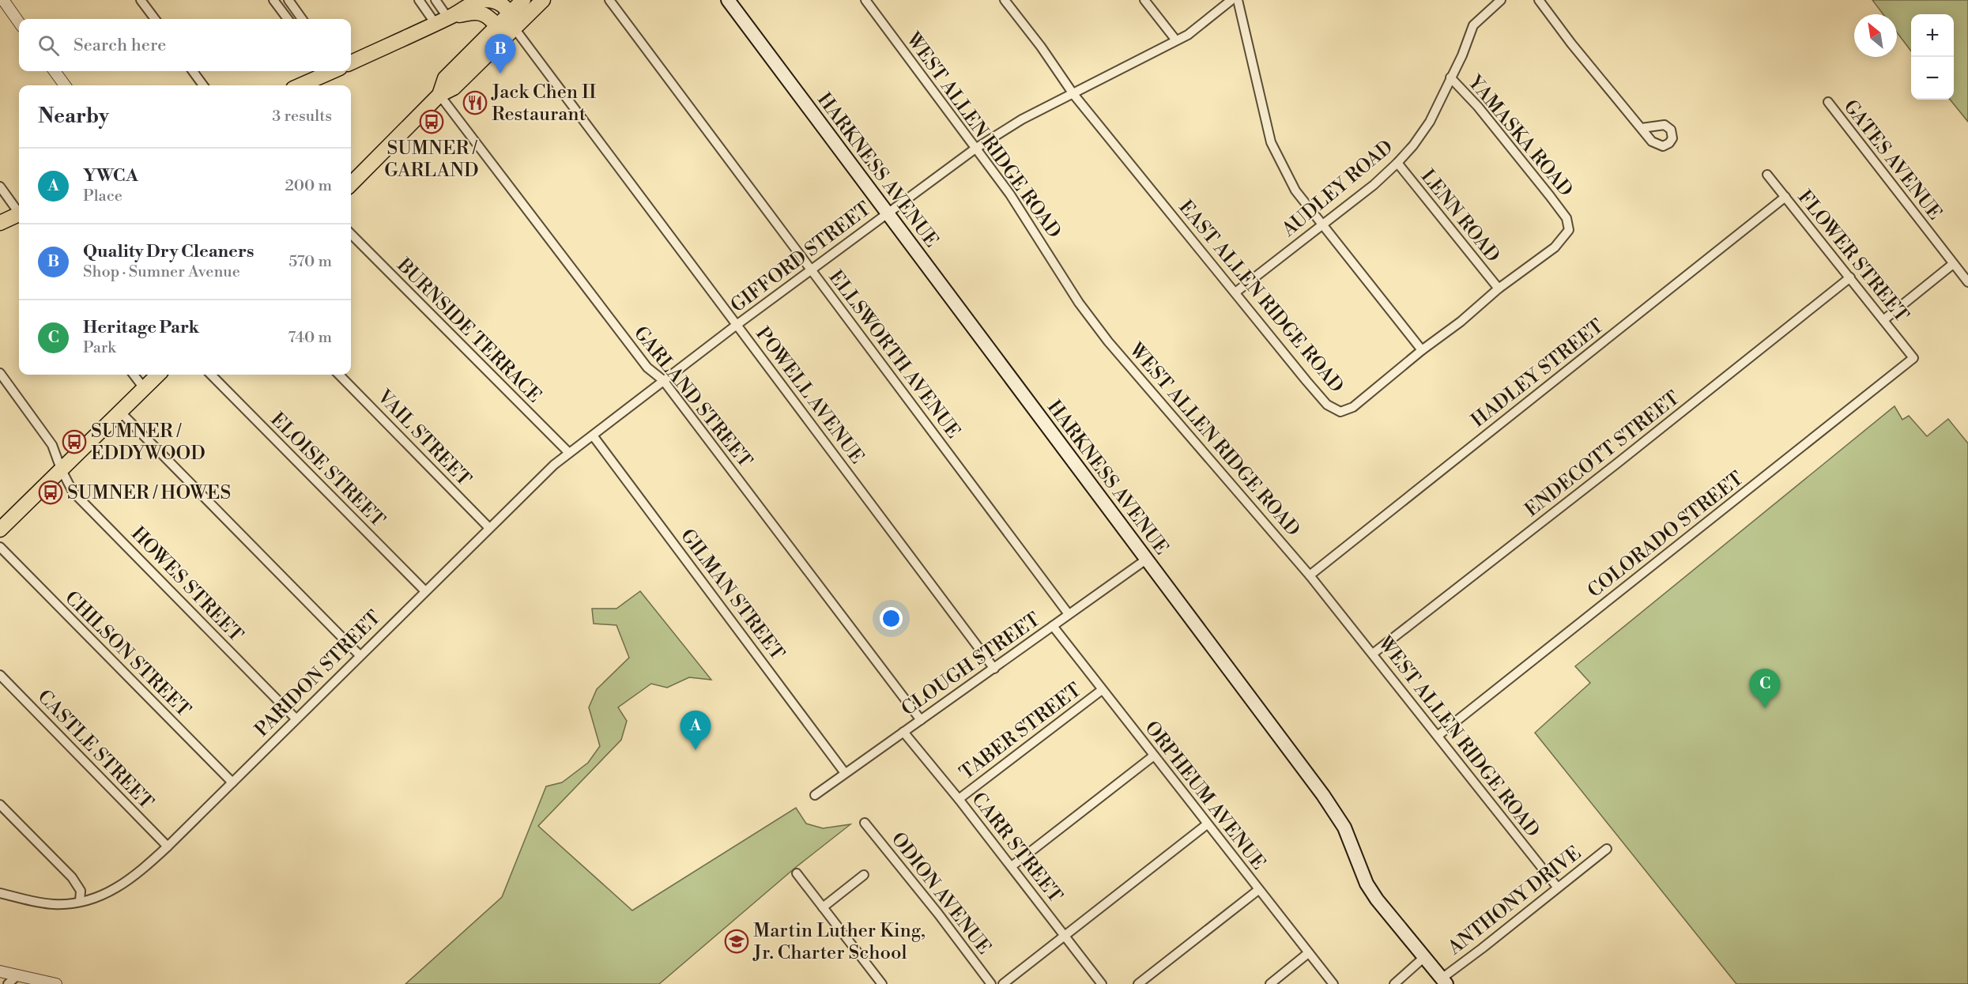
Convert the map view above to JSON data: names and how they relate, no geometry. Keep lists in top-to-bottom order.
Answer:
{
  "streets": {
    "main road": ["HARKNESS AVENUE"],
    "street": [
      "WEST ALLEN RIDGE ROAD",
      "YAMASKA ROAD",
      "GATES AVENUE",
      "AUDLEY ROAD",
      "LENN ROAD",
      "FLOWER STREET",
      "GIFFORD STREET",
      "EAST ALLEN RIDGE ROAD",
      "BURNSIDE TERRACE",
      "ELLSWORTH AVENUE",
      "HADLEY STREET",
      "POWELL AVENUE",
      "GARLAND STREET",
      "VAIL STREET",
      "ENDECOTT STREET",
      "ELOISE STREET",
      "COLORADO STREET",
      "HOWES STREET",
      "GILMAN STREET",
      "CHILSON STREET",
      "CLOUGH STREET",
      "PARIDON STREET",
      "TABER STREET",
      "CASTLE STREET",
      "ORPHEUM AVENUE",
      "CARR STREET",
      "ODION AVENUE",
      "ANTHONY DRIVE"
    ]
  },
  "crossings": [
    ["WEST ALLEN RIDGE ROAD", "GIFFORD STREET"],
    ["WEST ALLEN RIDGE ROAD", "HADLEY STREET"],
    ["WEST ALLEN RIDGE ROAD", "ENDECOTT STREET"],
    ["WEST ALLEN RIDGE ROAD", "COLORADO STREET"],
    ["WEST ALLEN RIDGE ROAD", "ANTHONY DRIVE"],
    ["YAMASKA ROAD", "AUDLEY ROAD"],
    ["YAMASKA ROAD", "EAST ALLEN RIDGE ROAD"],
    ["HARKNESS AVENUE", "GIFFORD STREET"],
    ["HARKNESS AVENUE", "CLOUGH STREET"],
    ["HARKNESS AVENUE", "ANTHONY DRIVE"],
    ["AUDLEY ROAD", "LENN ROAD"],
    ["AUDLEY ROAD", "EAST ALLEN RIDGE ROAD"],
    ["LENN ROAD", "EAST ALLEN RIDGE ROAD"],
    ["FLOWER STREET", "HADLEY STREET"],
    ["FLOWER STREET", "ENDECOTT STREET"],
    ["FLOWER STREET", "COLORADO STREET"],
    ["GIFFORD STREET", "EAST ALLEN RIDGE ROAD"],
    ["GIFFORD STREET", "BURNSIDE TERRACE"],
    ["GIFFORD STREET", "ELLSWORTH AVENUE"],
    ["GIFFORD STREET", "POWELL AVENUE"],
    ["GIFFORD STREET", "GARLAND STREET"],
    ["GIFFORD STREET", "GILMAN STREET"],
    ["GIFFORD STREET", "PARIDON STREET"],
    ["BURNSIDE TERRACE", "PARIDON STREET"],
    ["ELLSWORTH AVENUE", "CLOUGH STREET"],
    ["POWELL AVENUE", "CLOUGH STREET"],
    ["GARLAND STREET", "CLOUGH STREET"],
    ["VAIL STREET", "PARIDON STREET"],
    ["ELOISE STREET", "PARIDON STREET"],
    ["HOWES STREET", "PARIDON STREET"],
    ["GILMAN STREET", "CLOUGH STREET"],
    ["CHILSON STREET", "PARIDON STREET"],
    ["CLOUGH STREET", "ORPHEUM AVENUE"],
    ["CLOUGH STREET", "CARR STREET"],
    ["PARIDON STREET", "CASTLE STREET"],
    ["TABER STREET", "ORPHEUM AVENUE"],
    ["TABER STREET", "CARR STREET"]
  ],
  "places": {
    "restaurant": ["Jack Chen II Restaurant"],
    "bus stop": ["SUMNER / GARLAND", "SUMNER / EDDYWOOD", "SUMNER / HOWES"],
    "school or university": ["Martin Luther King, Jr. Charter School"]
  },
  "north": "top left",
  "page": {
    "map_buttons": ["+", "−"],
    "search": "Search here",
    "pins": ["B", "C", "A"],
    "heading": ["Nearby", "3 results"],
    "list": [
      {
        "mark": "A",
        "name": "YWCA",
        "note": "Place",
        "value": "200 m"
      },
      {
        "mark": "B",
        "name": "Quality Dry Cleaners",
        "note": "Shop · Sumner Avenue",
        "value": "570 m"
      },
      {
        "mark": "C",
        "name": "Heritage Park",
        "note": "Park",
        "value": "740 m"
      }
    ]
  }
}
